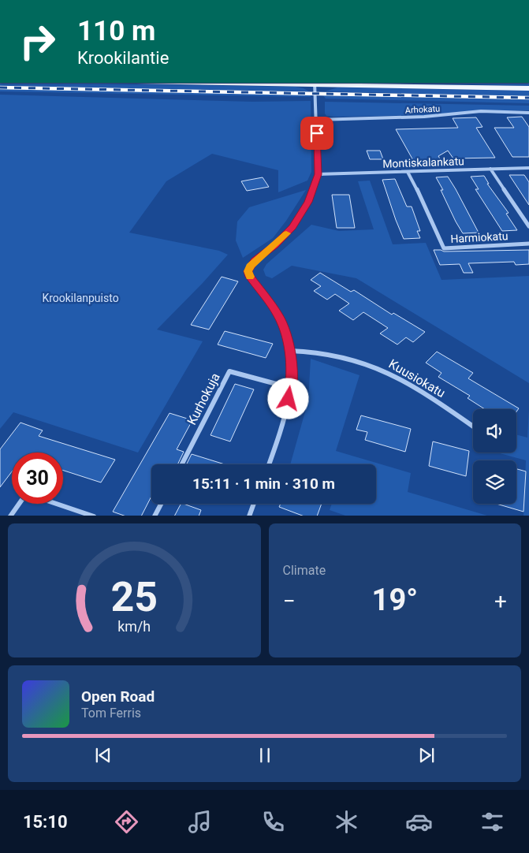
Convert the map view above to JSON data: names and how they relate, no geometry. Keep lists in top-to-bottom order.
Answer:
{
  "streets": {
    "street": [
      "Arhokatu",
      "Montiskalankatu",
      "Harmiokatu",
      "Kuusiokatu",
      "Kurhokuja"
    ]
  },
  "crossings": [
    ["Montiskalankatu", "Harmiokatu"]
  ],
  "parks": ["Krookilanpuisto"],
  "page": {
    "turn": ["110 m", "Krookilantie"],
    "limit": "30",
    "trip": "15:11 · 1 min · 310 m",
    "tile": "Climate",
    "heat": ["−", "19°", "+"],
    "song": ["Open Road", "Tom Ferris"],
    "tabs": "15:10",
    "gauge": ["25", "km/h"]
  }
}
